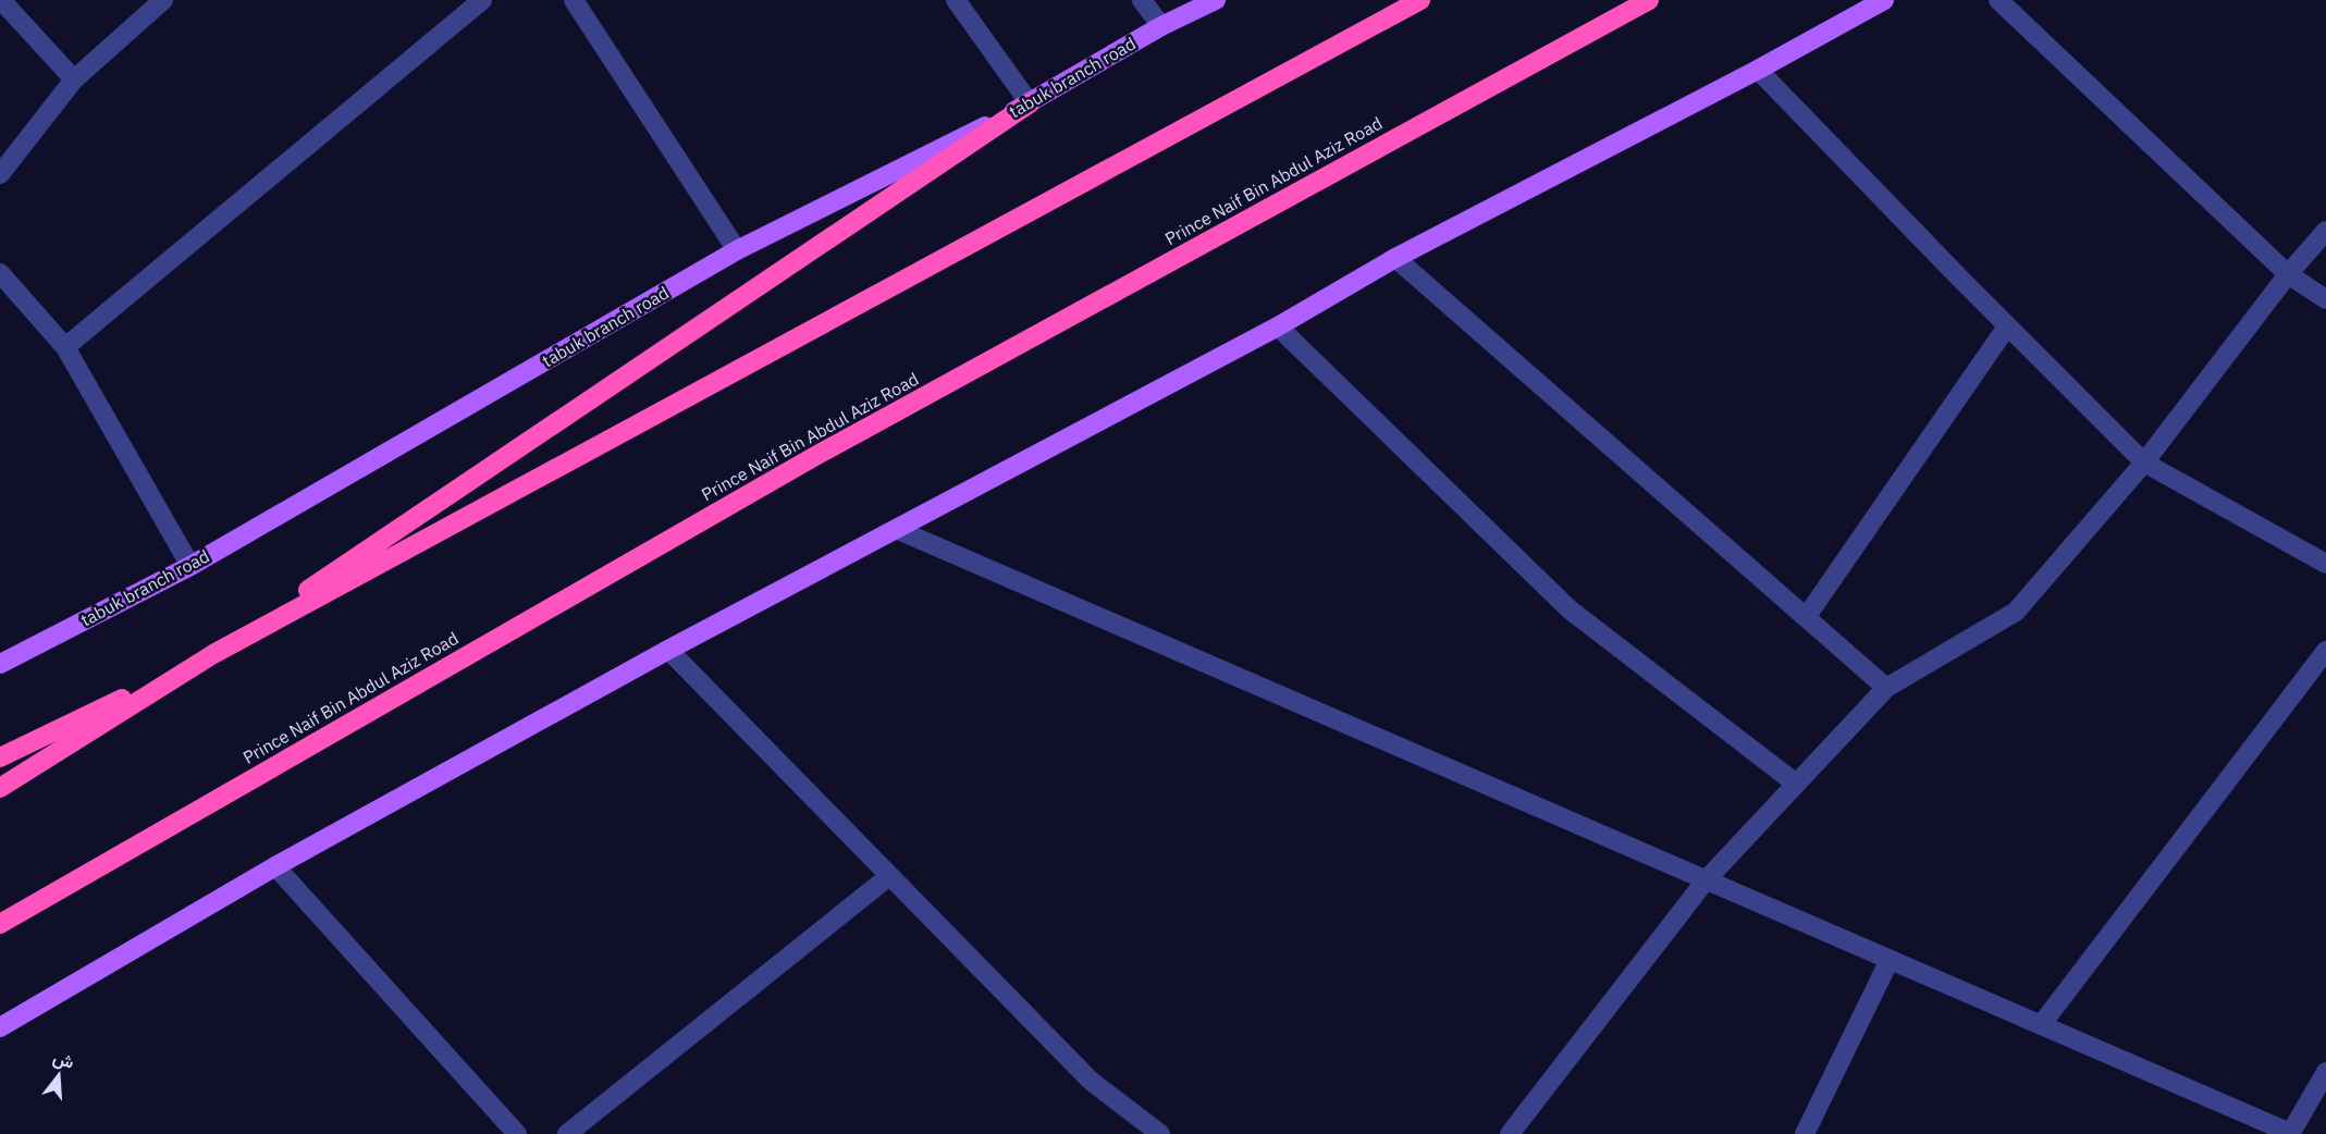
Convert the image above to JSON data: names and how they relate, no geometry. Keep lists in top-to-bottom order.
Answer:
{
  "streets": {
    "highway": ["Prince Naif Bin Abdul Aziz Road"],
    "main road": ["tabuk branch road"]
  },
  "north": "top"
}
